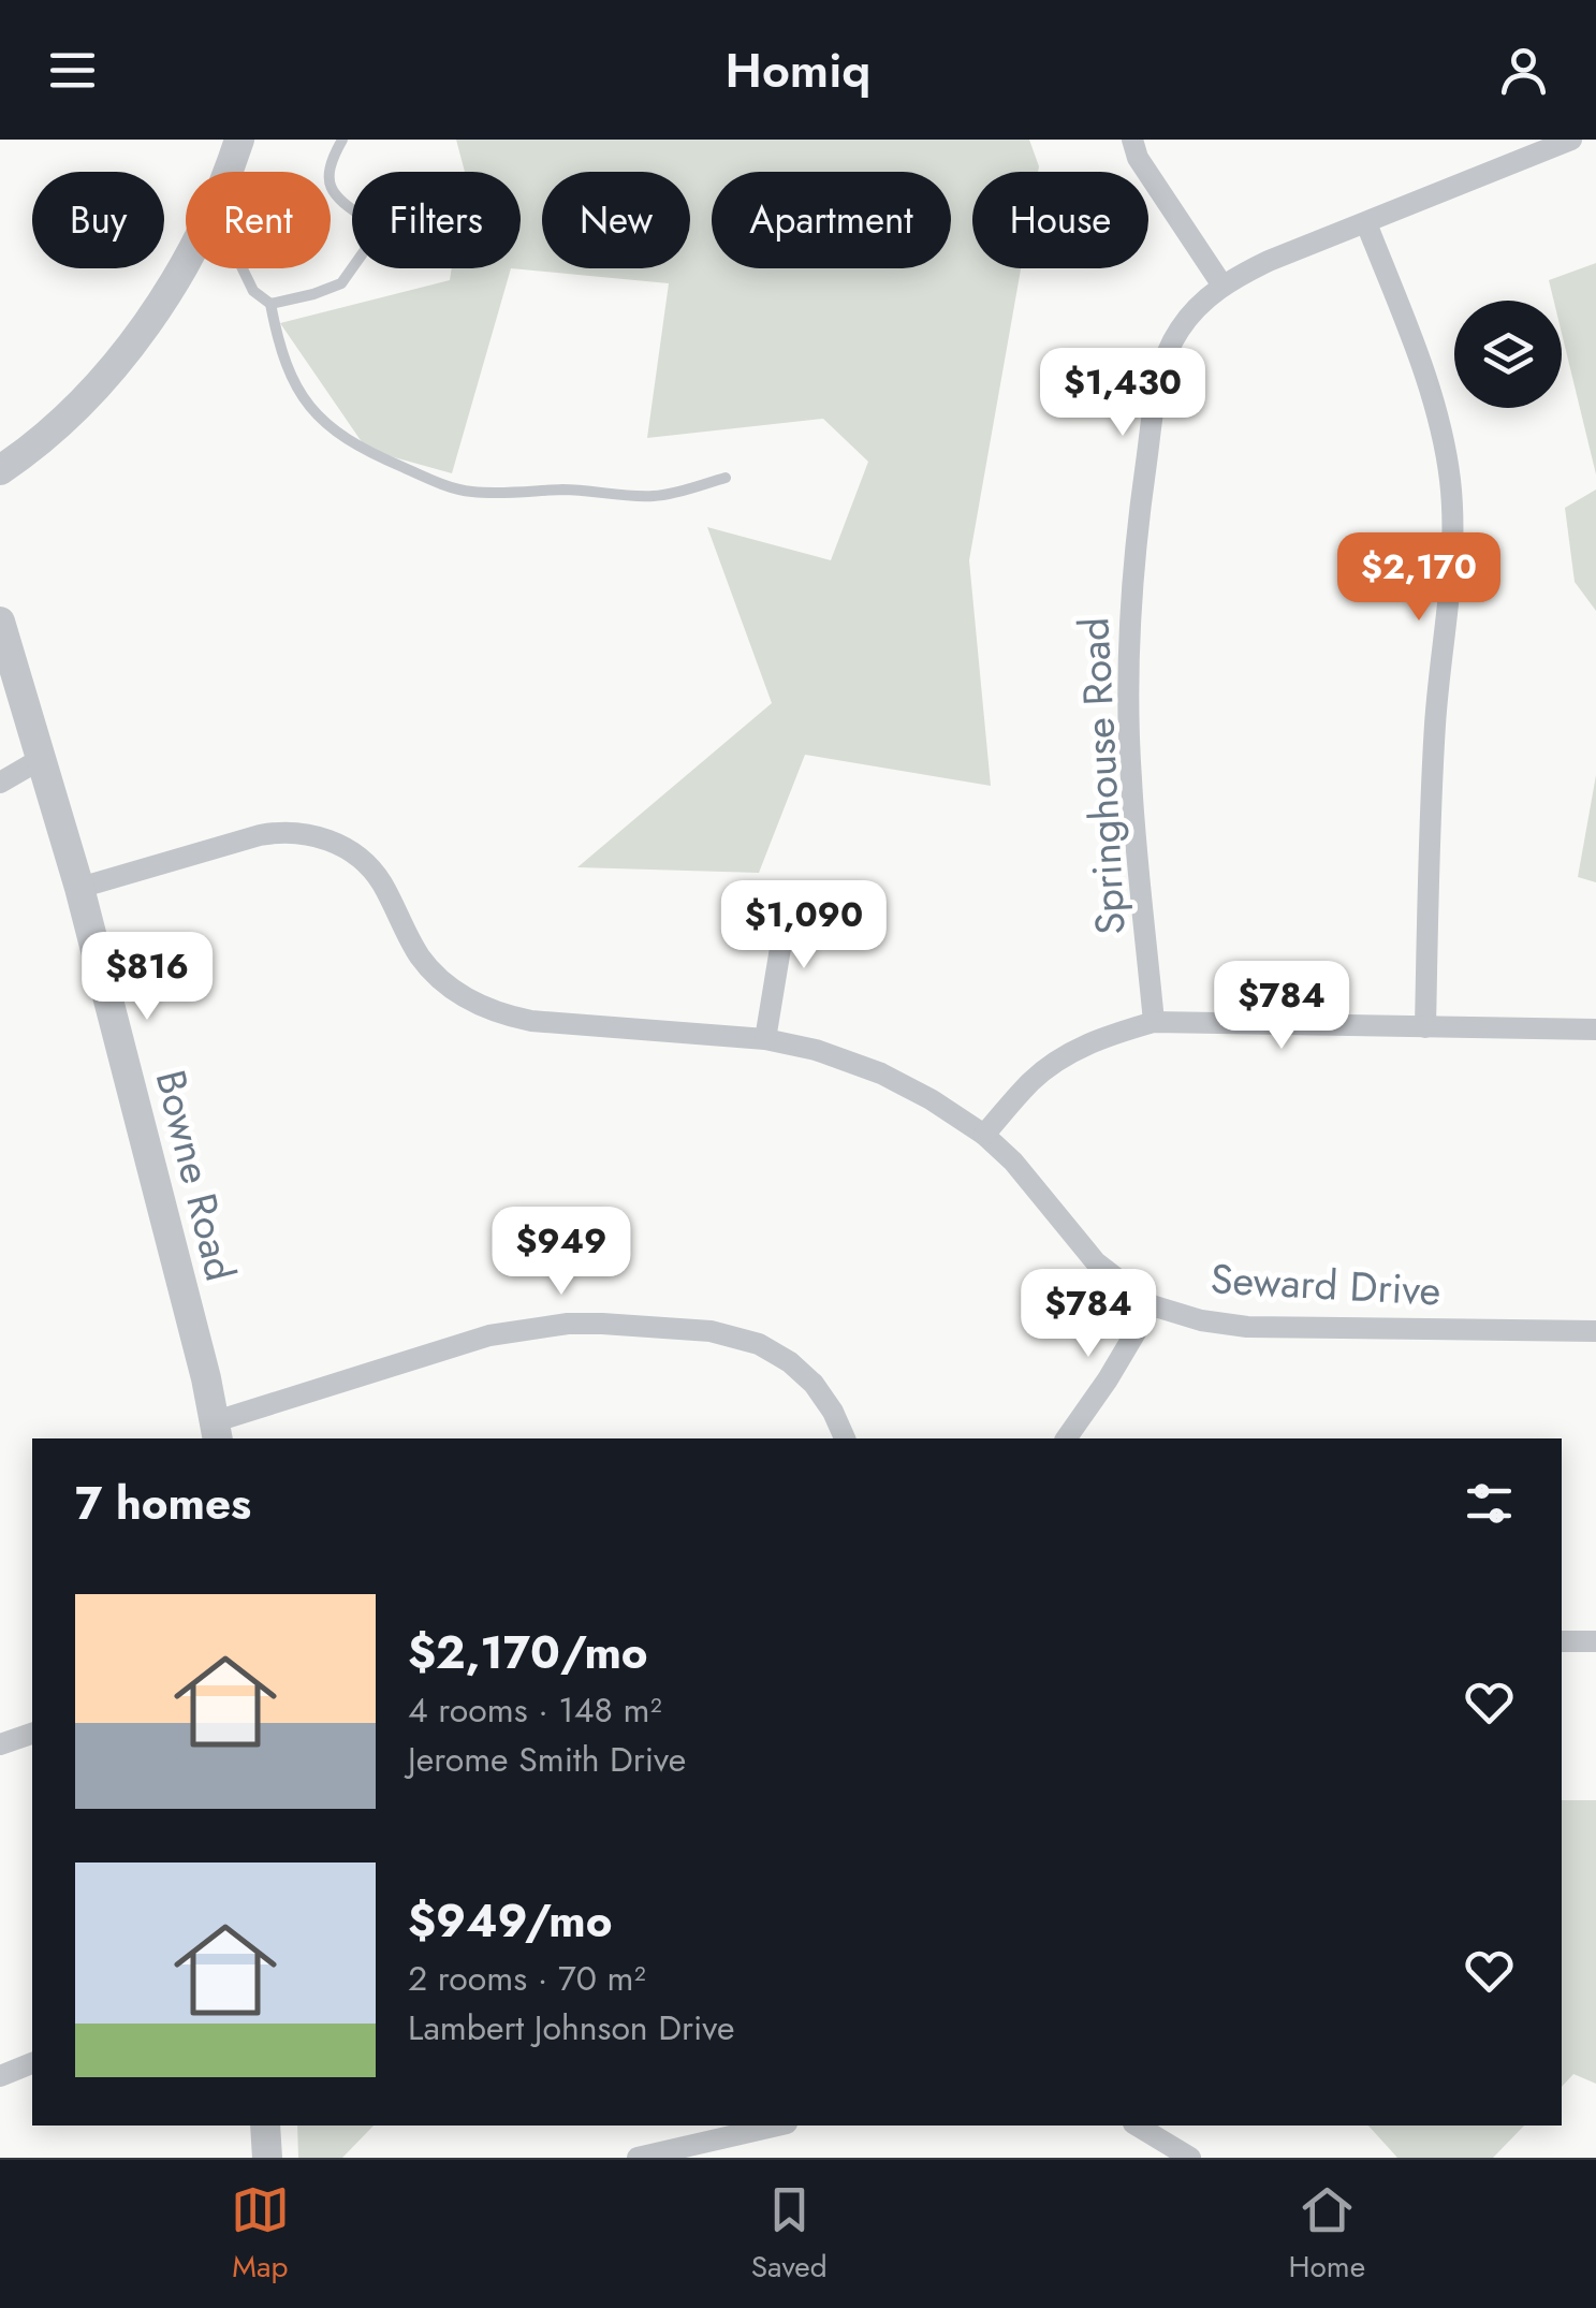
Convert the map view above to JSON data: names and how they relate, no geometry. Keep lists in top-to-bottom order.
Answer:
{
  "streets": {
    "street": ["Springhouse Road", "Bowne Road", "Seward Drive"]
  },
  "crossings": [
    ["Bowne Road", "Seward Drive"]
  ],
  "page": {
    "header": "Homiq",
    "chip": [
      "Buy",
      "Rent",
      "Filters",
      "New",
      "Apartment",
      "House"
    ],
    "price": [
      "$1,430",
      "$2,170",
      "$1,090",
      "$816",
      "$784",
      "$949",
      "$784"
    ],
    "heading": "7 homes",
    "list": [
      {
        "name": "$2,170/mo",
        "note": "4 rooms · 148 m² · Jerome Smith Drive"
      },
      {
        "name": "$949/mo",
        "note": "2 rooms · 70 m² · Lambert Johnson Drive"
      }
    ],
    "tabs": ["Map", "Saved", "Home"]
  }
}
